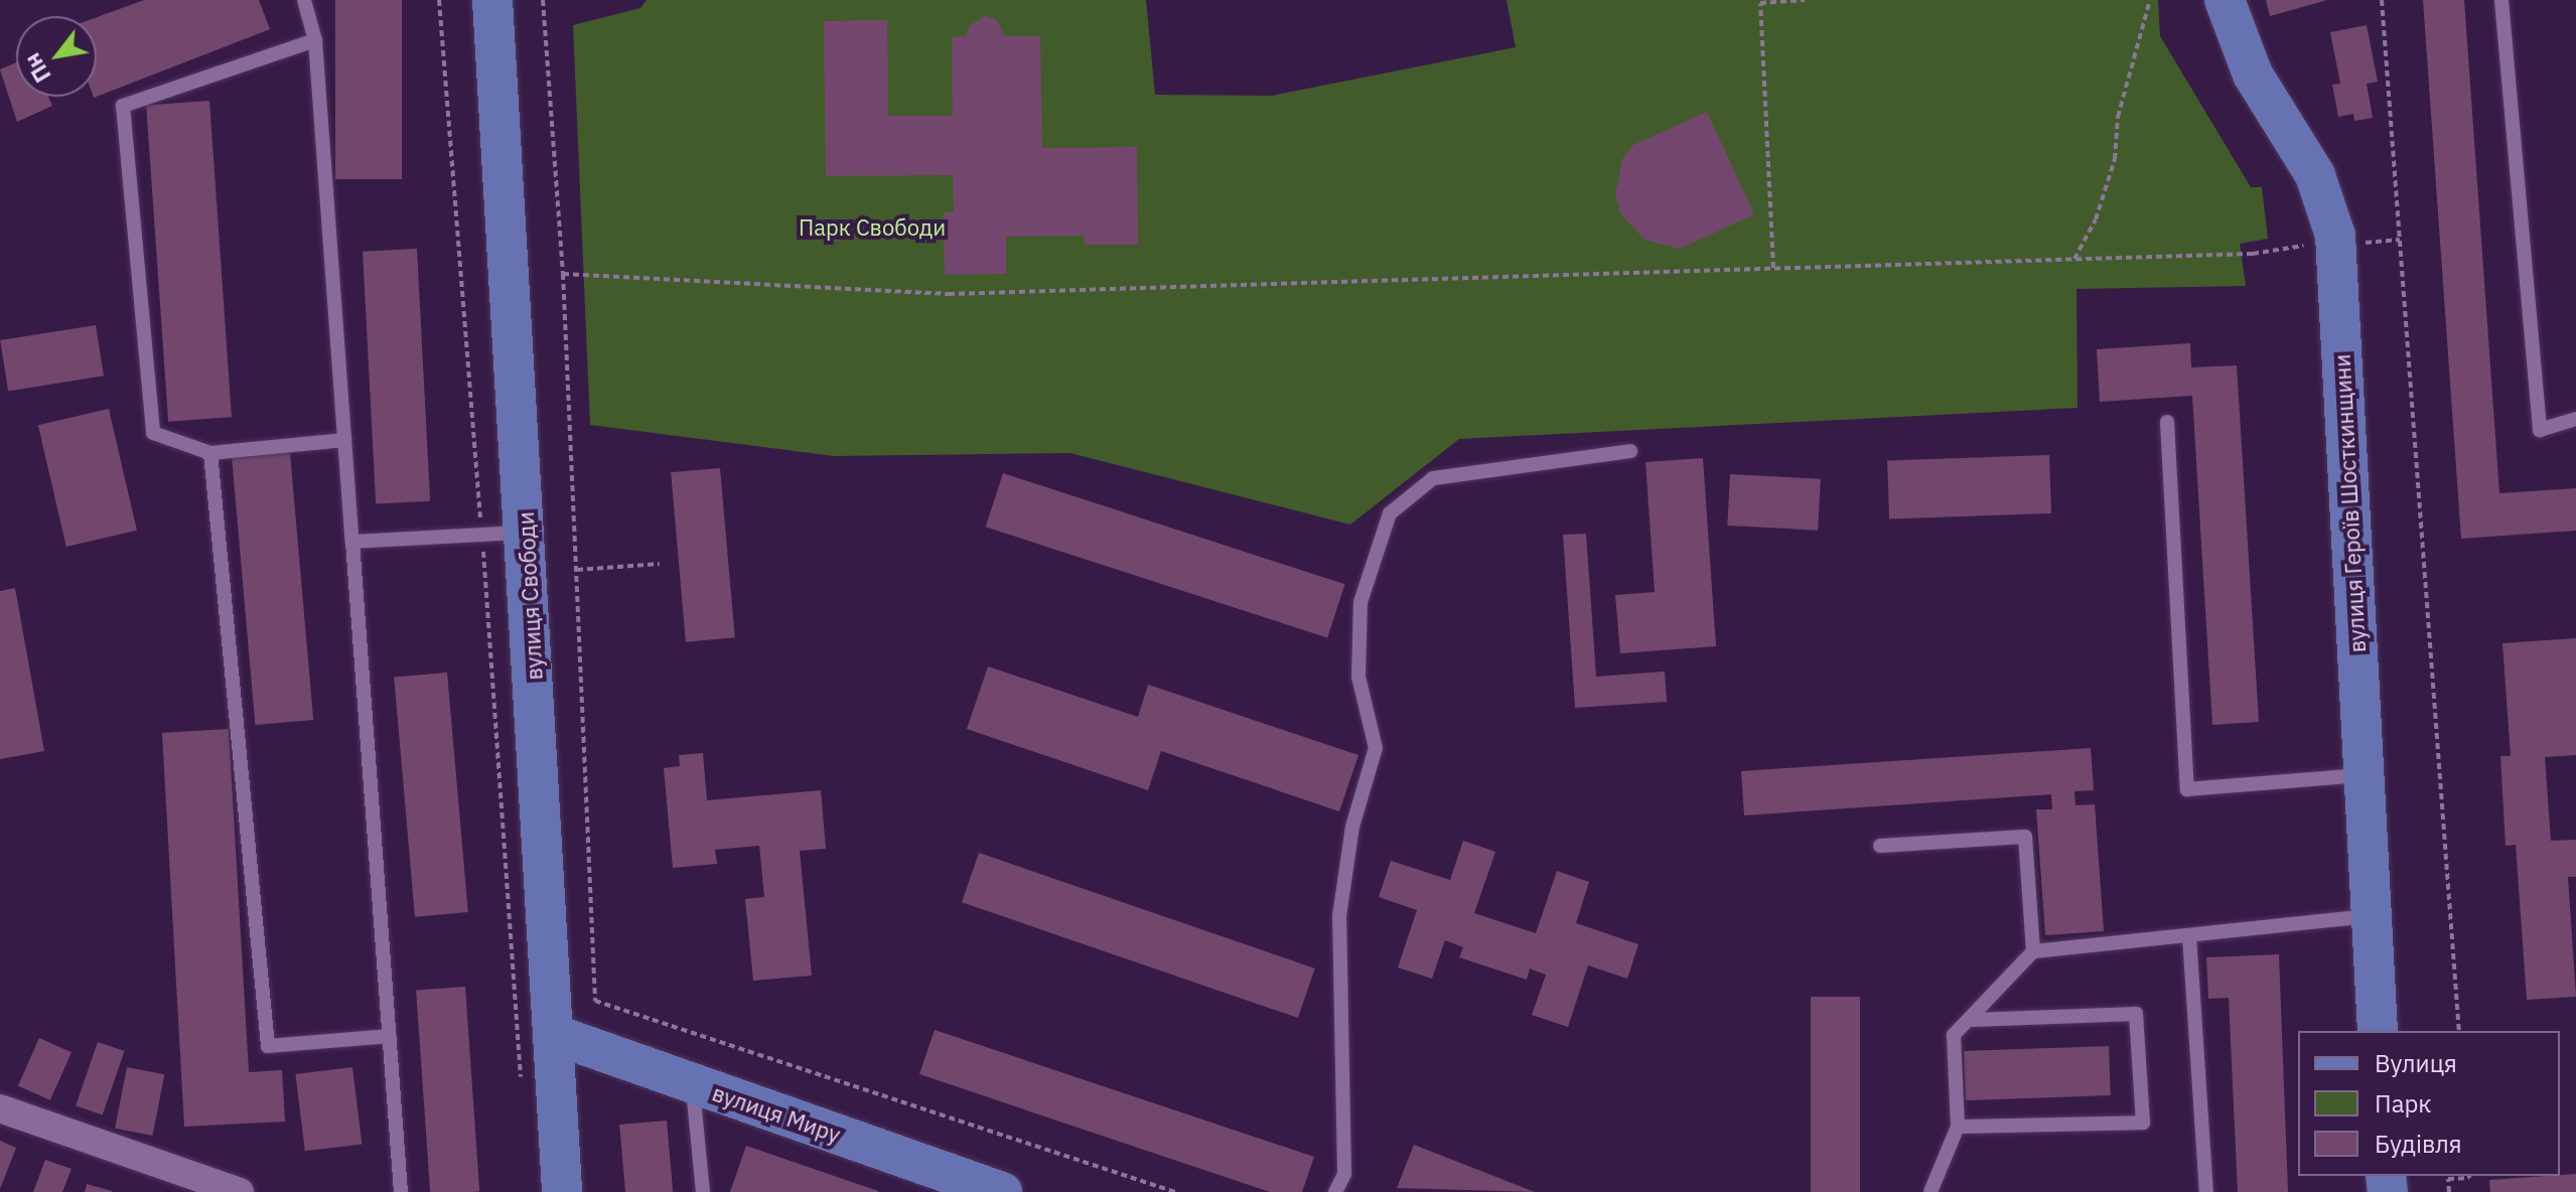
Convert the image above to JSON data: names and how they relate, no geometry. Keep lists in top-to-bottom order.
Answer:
{
  "streets": {
    "main road": ["вулиця Героїв Шосткинщини", "вулиця Свободи", "вулиця Миру"]
  },
  "crossings": [
    ["вулиця Свободи", "вулиця Миру"]
  ],
  "parks": ["Парк Свободи"],
  "legend": ["Вулиця", "Парк", "Будівля"],
  "north": "bottom left"
}
